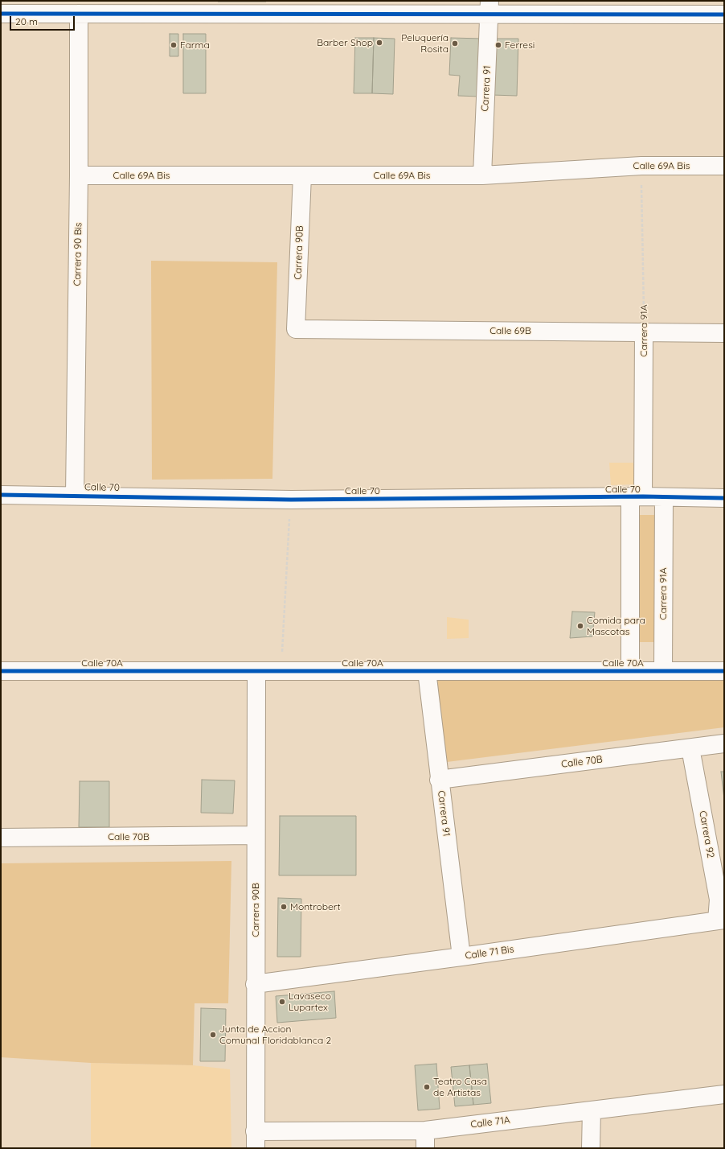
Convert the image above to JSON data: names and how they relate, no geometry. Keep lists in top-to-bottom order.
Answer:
{
  "streets": {
    "street": [
      "Carrera 91",
      "Calle 69A Bis",
      "Carrera 90B",
      "Carrera 90 Bis",
      "Calle 69B",
      "Carrera 91A",
      "Calle 70",
      "Calle 70A",
      "Calle 70B",
      "Carrera 92",
      "Calle 71 Bis",
      "Calle 71A"
    ]
  },
  "crossings": [
    ["Carrera 91", "Calle 69A Bis"],
    ["Carrera 91", "Calle 70A"],
    ["Carrera 91", "Calle 70B"],
    ["Carrera 91", "Calle 71 Bis"],
    ["Calle 69A Bis", "Carrera 90B"],
    ["Calle 69A Bis", "Carrera 90 Bis"],
    ["Calle 69A Bis", "Carrera 91A"],
    ["Carrera 90B", "Calle 69B"],
    ["Carrera 90B", "Calle 70A"],
    ["Carrera 90B", "Calle 70B"],
    ["Carrera 90B", "Calle 71 Bis"],
    ["Carrera 90B", "Calle 71A"],
    ["Carrera 90 Bis", "Calle 70"],
    ["Calle 69B", "Carrera 91A"],
    ["Carrera 91A", "Calle 70"],
    ["Carrera 91A", "Calle 70A"],
    ["Calle 70B", "Carrera 92"],
    ["Carrera 92", "Calle 71 Bis"]
  ],
  "places": [
    "Barber Shop",
    "Peluquería Rosita",
    "Farma",
    "Ferresi",
    "Comida para Mascotas",
    "Montrobert",
    "Lavaseco Lupartex",
    "Junta de Accion Comunal Floridablanca 2",
    "Teatro Casa de Artistas"
  ],
  "scale_bar": "20 m"
}
